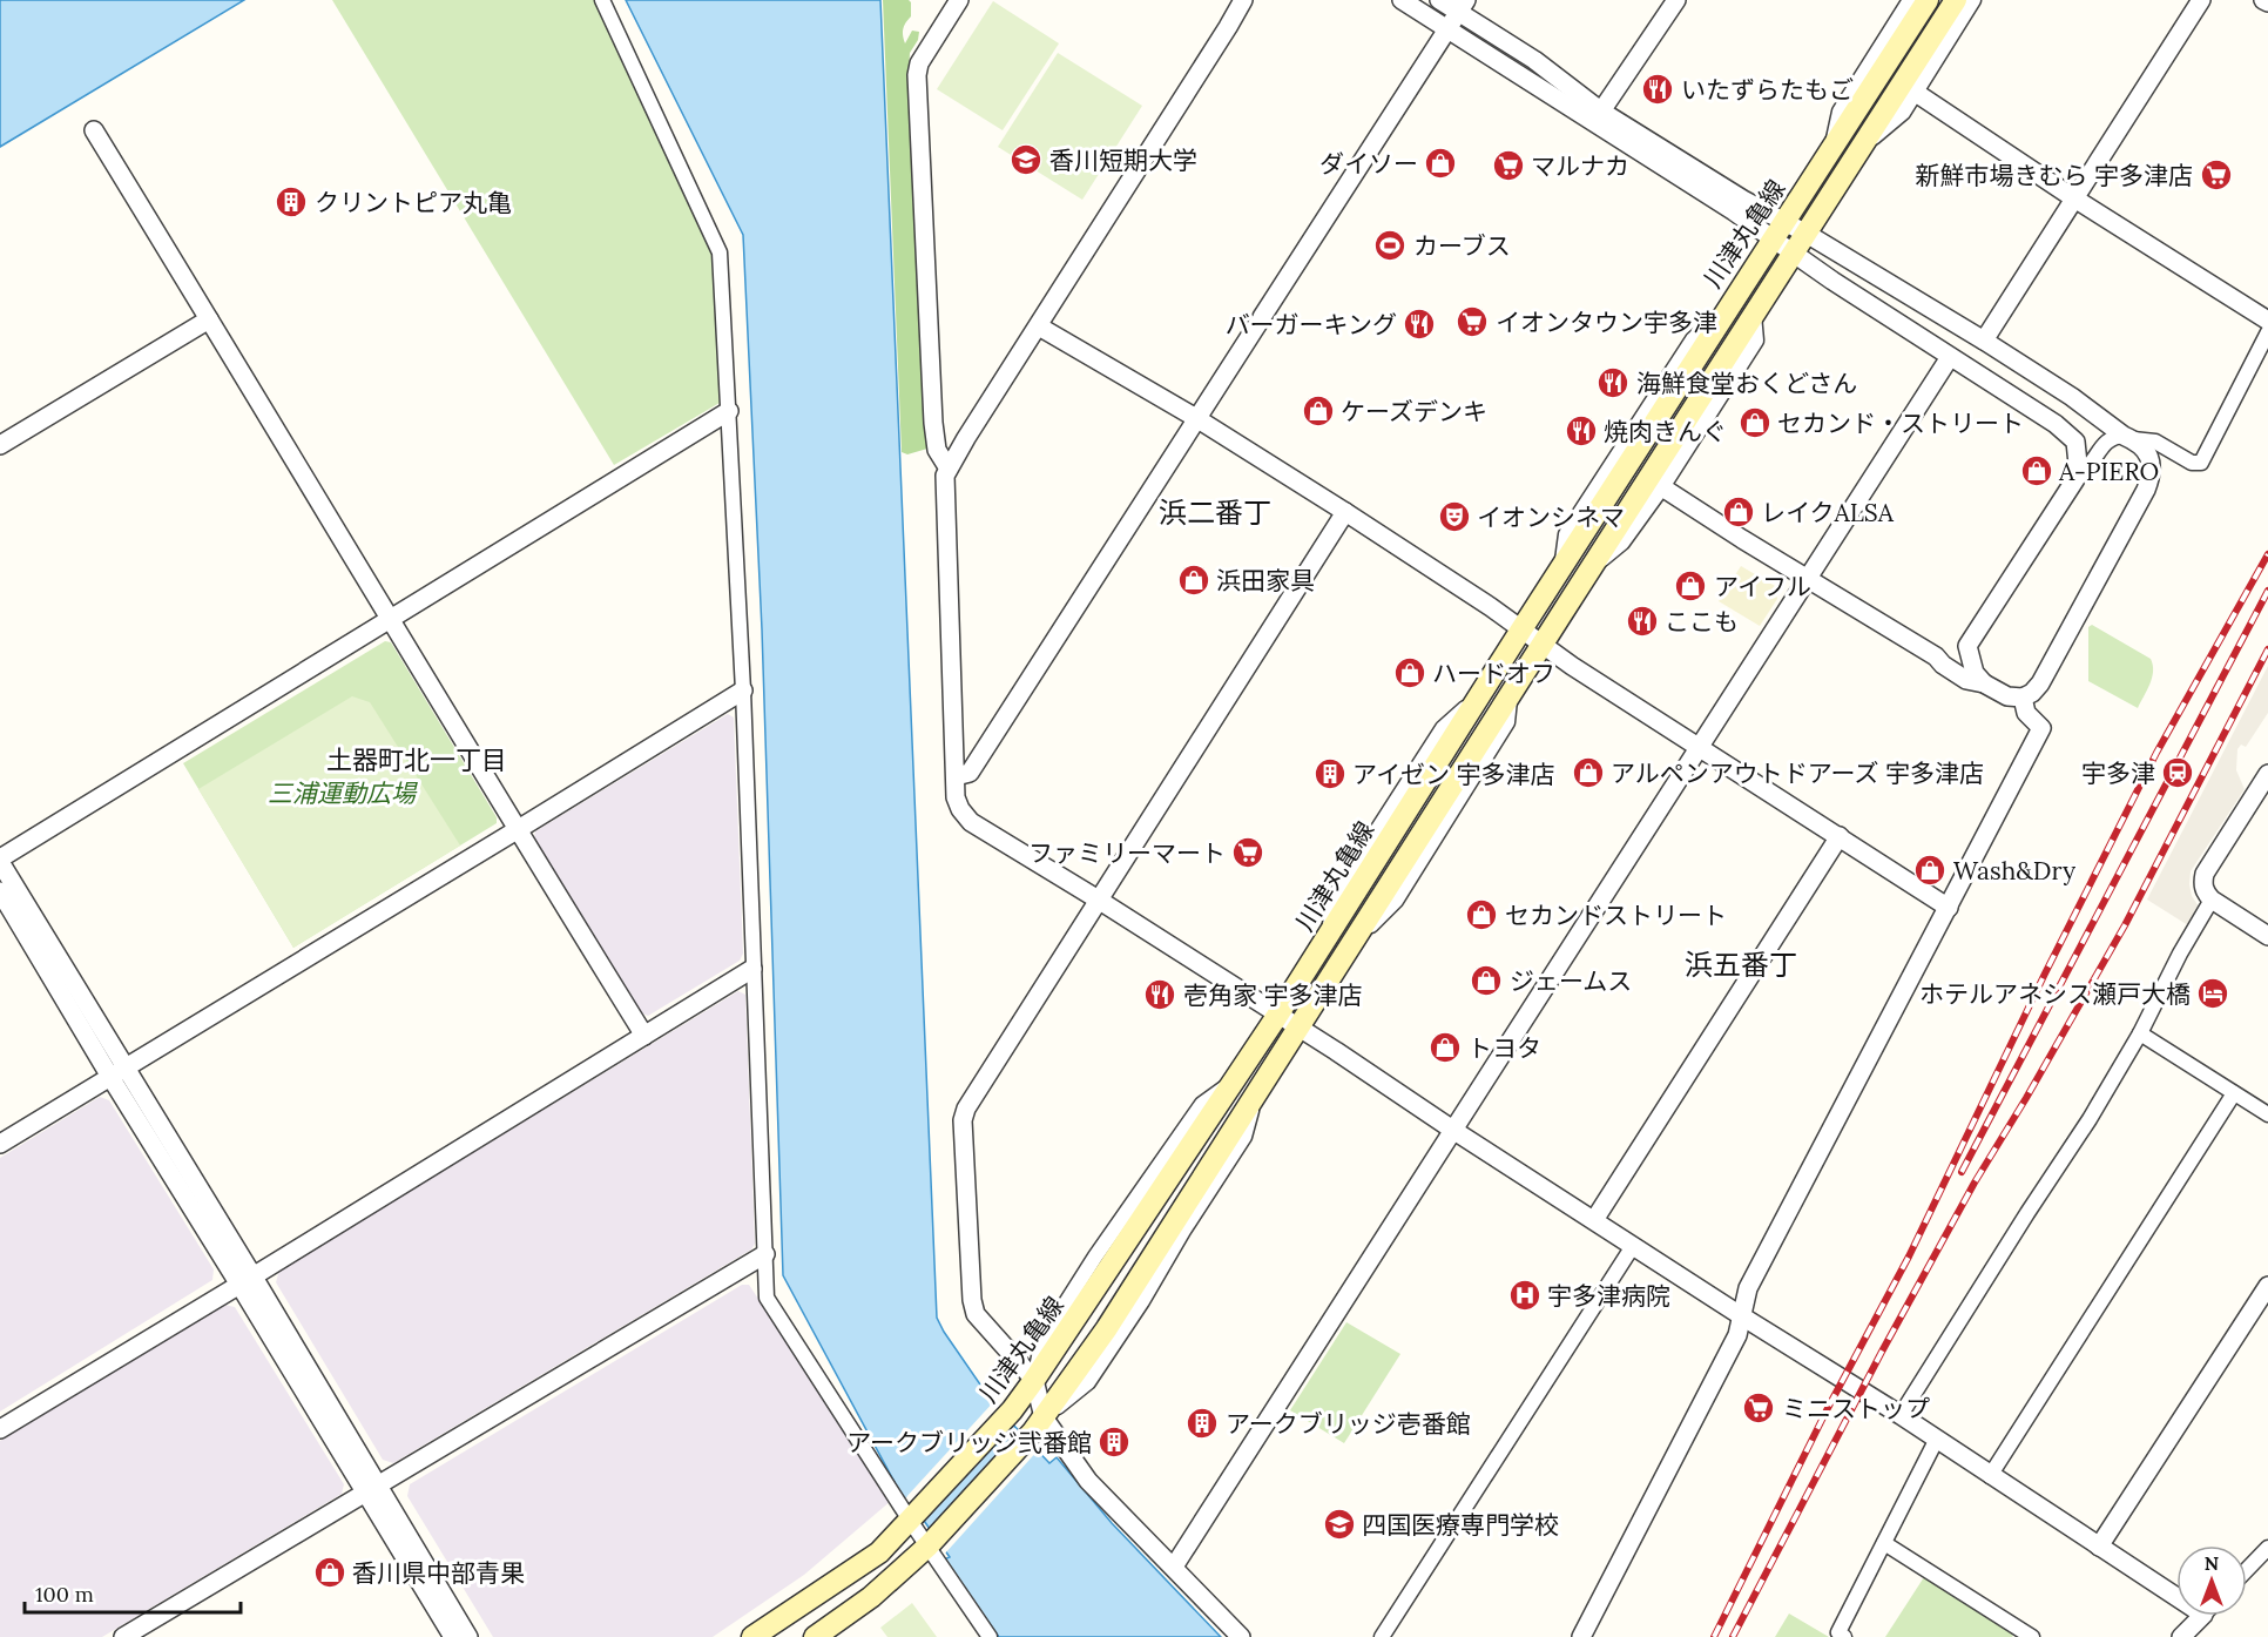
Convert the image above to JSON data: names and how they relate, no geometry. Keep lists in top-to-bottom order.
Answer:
{
  "streets": {
    "main road": ["川津丸亀線"]
  },
  "districts": ["浜二番丁", "土器町北一丁目", "浜五番丁"],
  "parks": ["三浦運動広場"],
  "places": {
    "restaurant": [
      "いたずらたもご",
      "バーガーキング",
      "海鮮食堂おくどさん",
      "焼肉きんぐ",
      "ここも",
      "壱角家 宇多津店"
    ],
    "school or university": ["香川短期大学", "四国医療専門学校"],
    "shop": [
      "ダイソー",
      "ケーズデンキ",
      "セカンド・ストリート",
      "A-PIERO",
      "レイクALSA",
      "浜田家具",
      "アイフル",
      "ハードオフ",
      "アルペンアウトドアーズ 宇多津店",
      "Wash&Dry",
      "セカンドストリート",
      "ジェームス",
      "トヨタ",
      "香川県中部青果"
    ],
    "supermarket": [
      "マルナカ",
      "新鮮市場きむら 宇多津店",
      "イオンタウン宇多津",
      "ファミリーマート",
      "ミニストップ"
    ],
    "building": [
      "クリントピア丸亀",
      "アイゼン 宇多津店",
      "アークブリッジ壱番館",
      "アークブリッジ弐番館"
    ],
    "sports": ["カーブス"],
    "theatre": ["イオンシネマ"],
    "station": ["宇多津"],
    "hotel": ["ホテルアネシス瀬戸大橋"],
    "hospital": ["宇多津病院"]
  },
  "scale_bar": "100 m",
  "north": "top"
}
